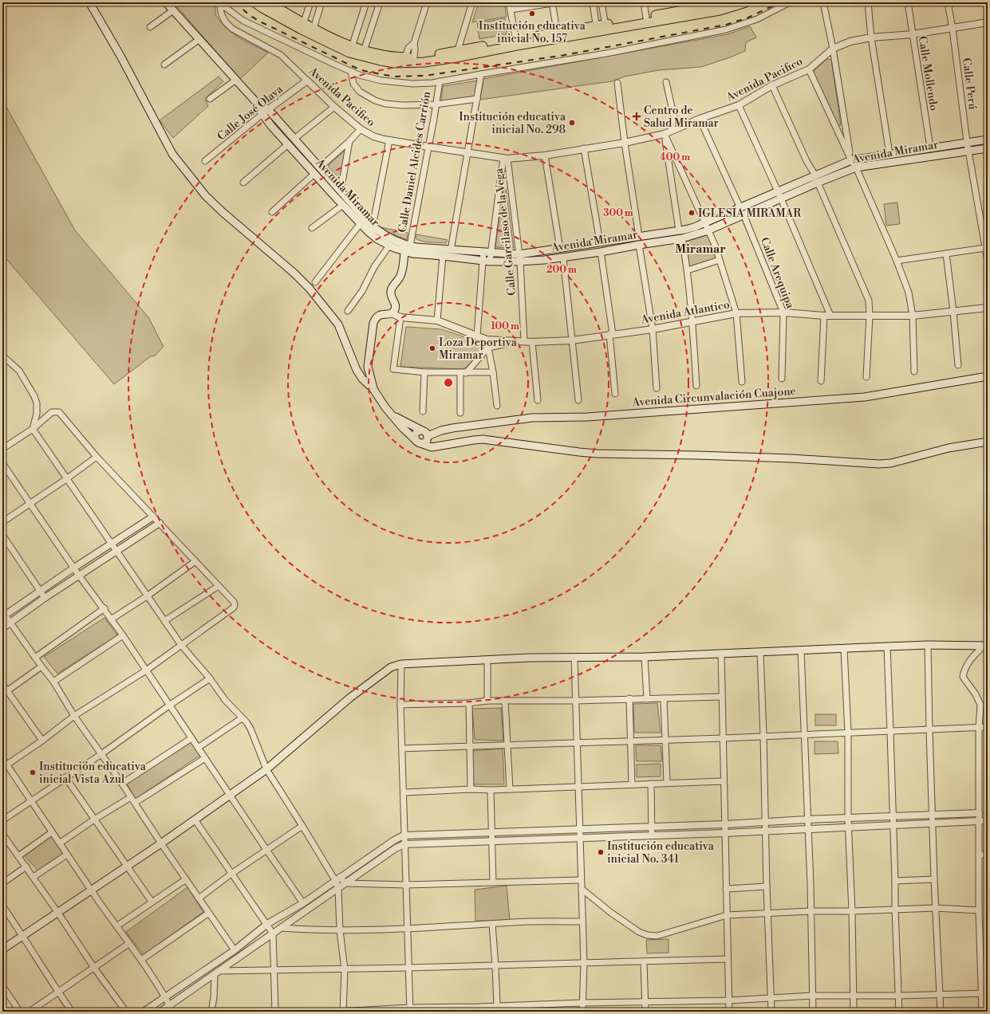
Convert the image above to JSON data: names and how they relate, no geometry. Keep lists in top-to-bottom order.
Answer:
{
  "streets": {
    "main road": ["Avenida Miramar", "Avenida Circunvalación Cuajone"],
    "street": [
      "Calle Mollendo",
      "Avenida Pacifico",
      "Calle Perú",
      "Calle José Olaya",
      "Calle Daniel Alcides Carrión",
      "Calle Garcilaso de la Vega",
      "Calle Arequipa",
      "Avenida Atlantico"
    ]
  },
  "crossings": [
    ["Calle Mollendo", "Avenida Pacifico"],
    ["Calle Mollendo", "Avenida Miramar"],
    ["Avenida Pacifico", "Calle Perú"],
    ["Avenida Pacifico", "Calle José Olaya"],
    ["Avenida Pacifico", "Calle Daniel Alcides Carrión"],
    ["Avenida Pacifico", "Calle Garcilaso de la Vega"],
    ["Avenida Pacifico", "Calle Arequipa"],
    ["Calle Perú", "Avenida Miramar"],
    ["Calle José Olaya", "Avenida Miramar"],
    ["Avenida Miramar", "Calle Daniel Alcides Carrión"],
    ["Avenida Miramar", "Calle Garcilaso de la Vega"],
    ["Avenida Miramar", "Calle Arequipa"],
    ["Calle Garcilaso de la Vega", "Avenida Atlantico"],
    ["Calle Arequipa", "Avenida Atlantico"]
  ],
  "districts": ["Miramar"],
  "places": {
    "other": [
      "Institución educativa inicial No. 157",
      "Institución educativa inicial No. 298",
      "IGLESIA MIRAMAR",
      "Loza Deportiva Miramar",
      "Institución educativa inicial Vista Azul",
      "Institución educativa inicial No. 341"
    ],
    "health": ["Centro de Salud Miramar"]
  },
  "rings": [
    "400 m",
    "300 m",
    "200 m",
    "100 m"
  ]
}
